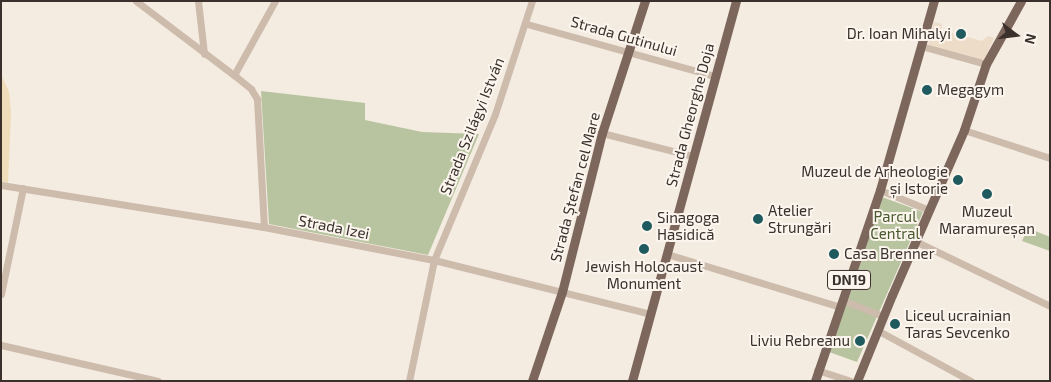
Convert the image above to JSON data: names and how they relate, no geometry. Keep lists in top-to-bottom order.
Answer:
{
  "streets": {
    "main road": ["Strada Gheorghe Doja", "Strada Ștefan cel Mare", "DN19"],
    "street": ["Strada Gutinului", "Strada Szilágyi István", "Strada Izei"]
  },
  "crossings": [
    ["Strada Gutinului", "Strada Gheorghe Doja"],
    ["Strada Gutinului", "Strada Szilágyi István"],
    ["Strada Gutinului", "Strada Ștefan cel Mare"],
    ["Strada Gheorghe Doja", "Strada Izei"],
    ["Strada Szilágyi István", "Strada Izei"],
    ["Strada Ștefan cel Mare", "Strada Izei"]
  ],
  "parks": ["Parcul Central"],
  "places": [
    "Dr. Ioan Mihalyi",
    "Megagym",
    "Muzeul de Arheologie și Istorie",
    "Muzeul Maramureșan",
    "Atelier Strungări",
    "Sinagoga Hasidică",
    "Jewish Holocaust Monument",
    "Casa Brenner",
    "Liceul ucrainian Taras Sevcenko",
    "Liviu Rebreanu"
  ],
  "north": "right"
}
